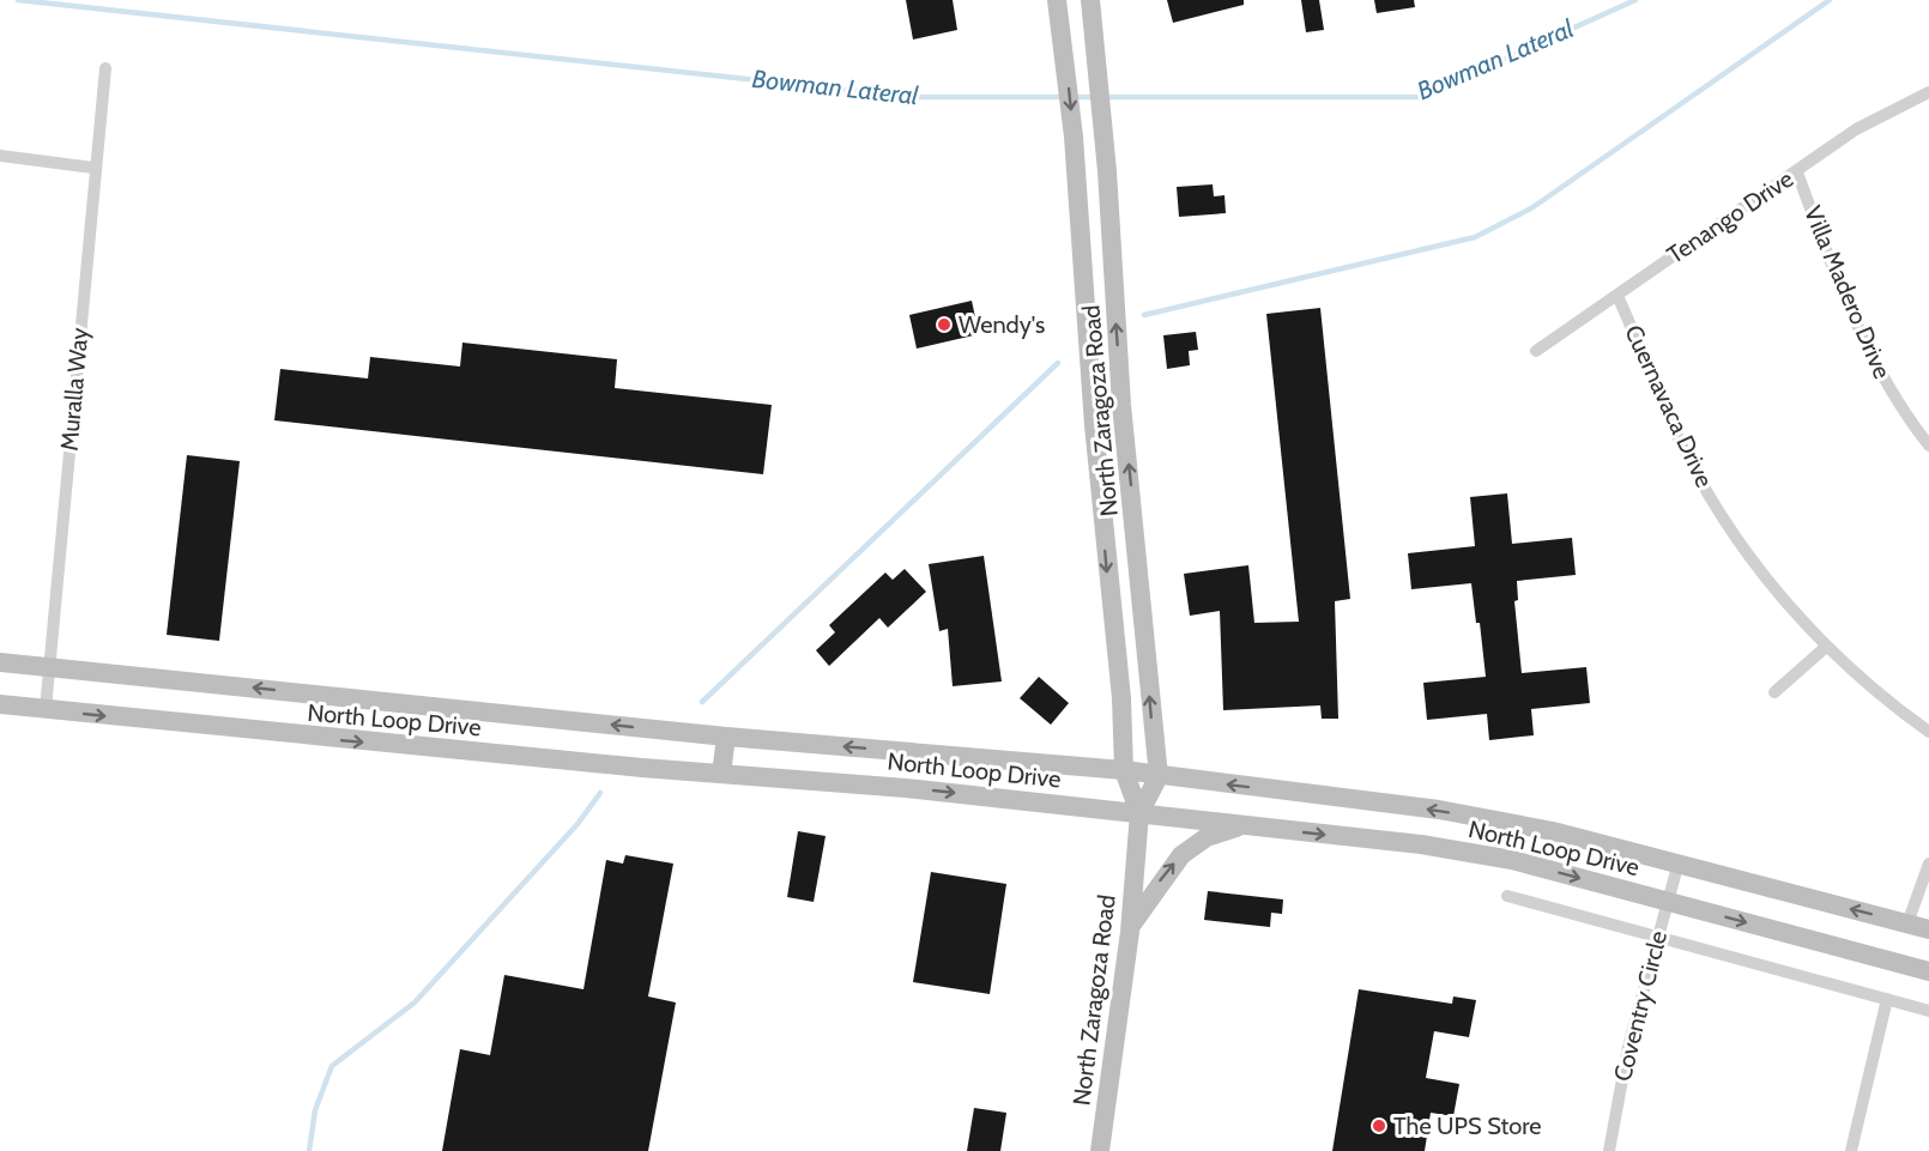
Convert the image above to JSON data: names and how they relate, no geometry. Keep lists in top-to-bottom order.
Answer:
{
  "streets": {
    "main road": ["North Zaragoza Road", "North Loop Drive"],
    "street": [
      "Tenango Drive",
      "Villa Madero Drive",
      "Muralla Way",
      "Cuernavaca Drive",
      "Coventry Circle"
    ]
  },
  "crossings": [
    ["Tenango Drive", "Villa Madero Drive"],
    ["Tenango Drive", "Cuernavaca Drive"],
    ["Muralla Way", "North Loop Drive"],
    ["North Zaragoza Road", "North Loop Drive"],
    ["North Loop Drive", "Coventry Circle"]
  ],
  "water": ["Bowman Lateral"],
  "places": ["Wendy's", "The UPS Store"]
}
